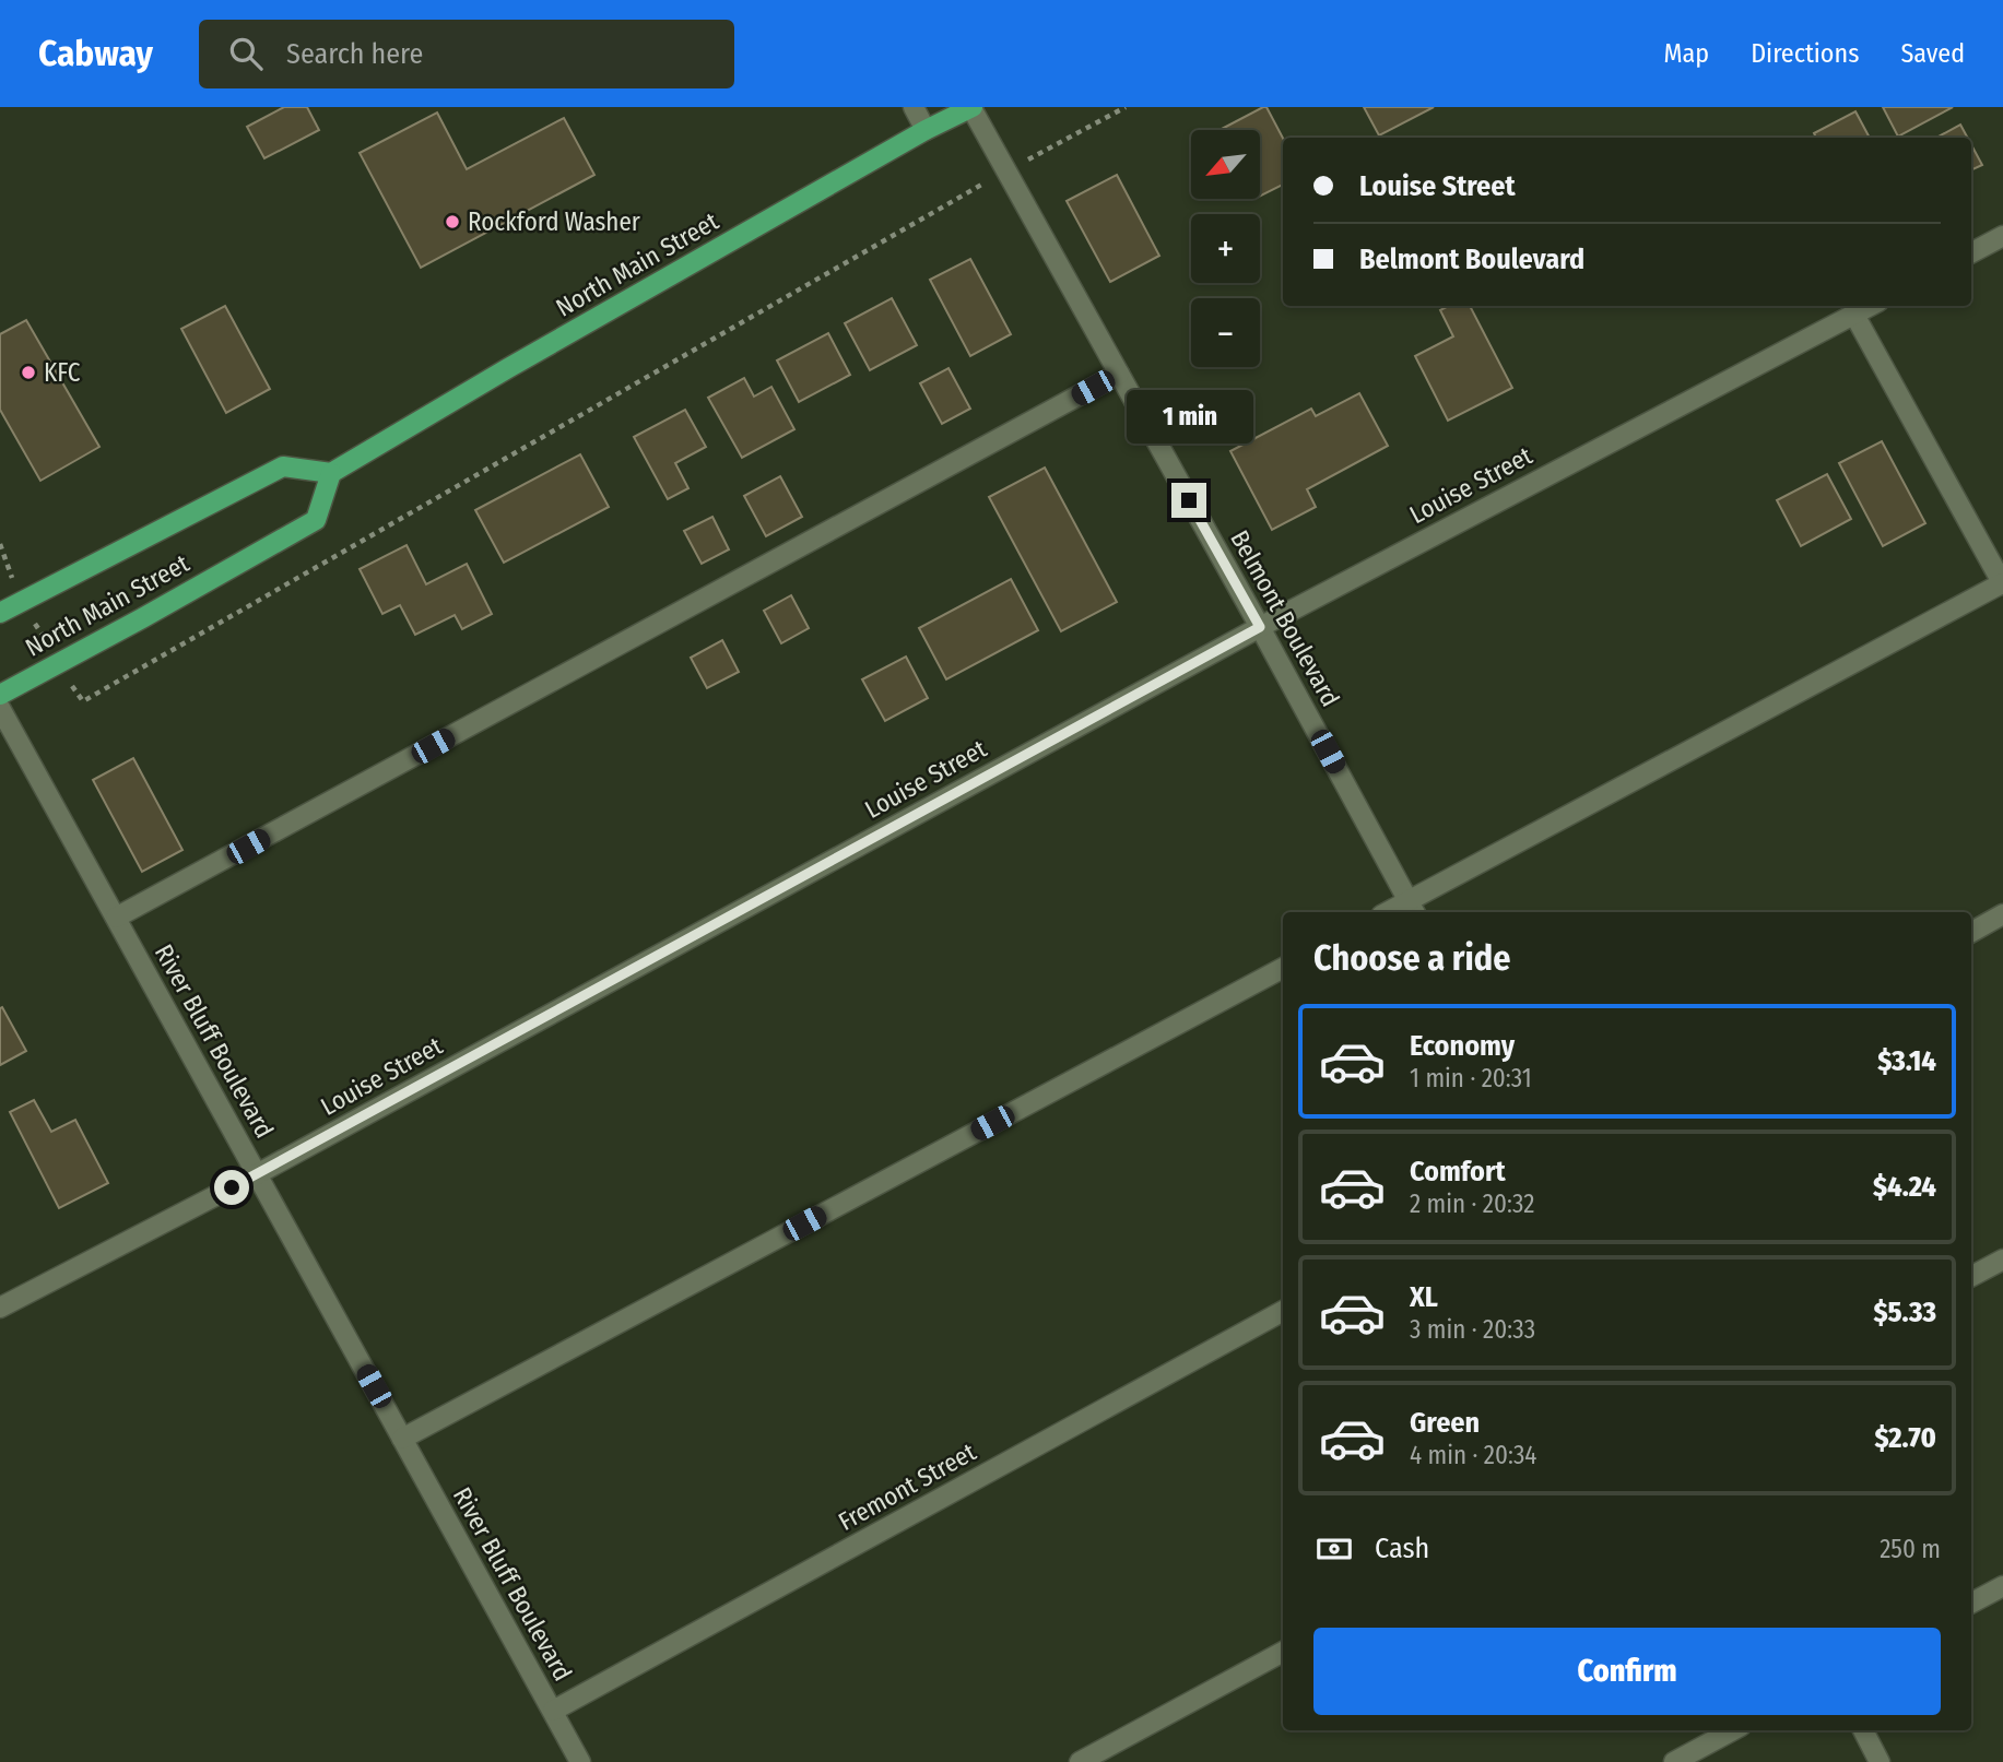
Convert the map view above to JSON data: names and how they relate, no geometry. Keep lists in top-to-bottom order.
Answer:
{
  "streets": {
    "main road": ["North Main Street"],
    "street": [
      "Louise Street",
      "Belmont Boulevard",
      "River Bluff Boulevard",
      "Fremont Street"
    ]
  },
  "crossings": [
    ["North Main Street", "Belmont Boulevard"],
    ["Louise Street", "Belmont Boulevard"],
    ["Louise Street", "River Bluff Boulevard"],
    ["River Bluff Boulevard", "Fremont Street"]
  ],
  "places": ["Rockford Washer", "KFC"],
  "north": "bottom left",
  "page": {
    "header": "Cabway",
    "search": "Search here",
    "nav": ["Map", "Directions", "Saved"],
    "map_buttons": ["+", "−"],
    "banner": ["Louise Street", "Belmont Boulevard"],
    "bubble": "1 min",
    "heading": "Choose a ride",
    "list": [
      {
        "name": "Economy",
        "note": "1 min · 20:31",
        "value": "$3.14"
      },
      {
        "name": "Comfort",
        "note": "2 min · 20:32",
        "value": "$4.24"
      },
      {
        "name": "XL",
        "note": "3 min · 20:33",
        "value": "$5.33"
      },
      {
        "name": "Green",
        "note": "4 min · 20:34",
        "value": "$2.70"
      }
    ],
    "pay": ["Cash", "250 m"],
    "buttons": "Confirm"
  }
}
